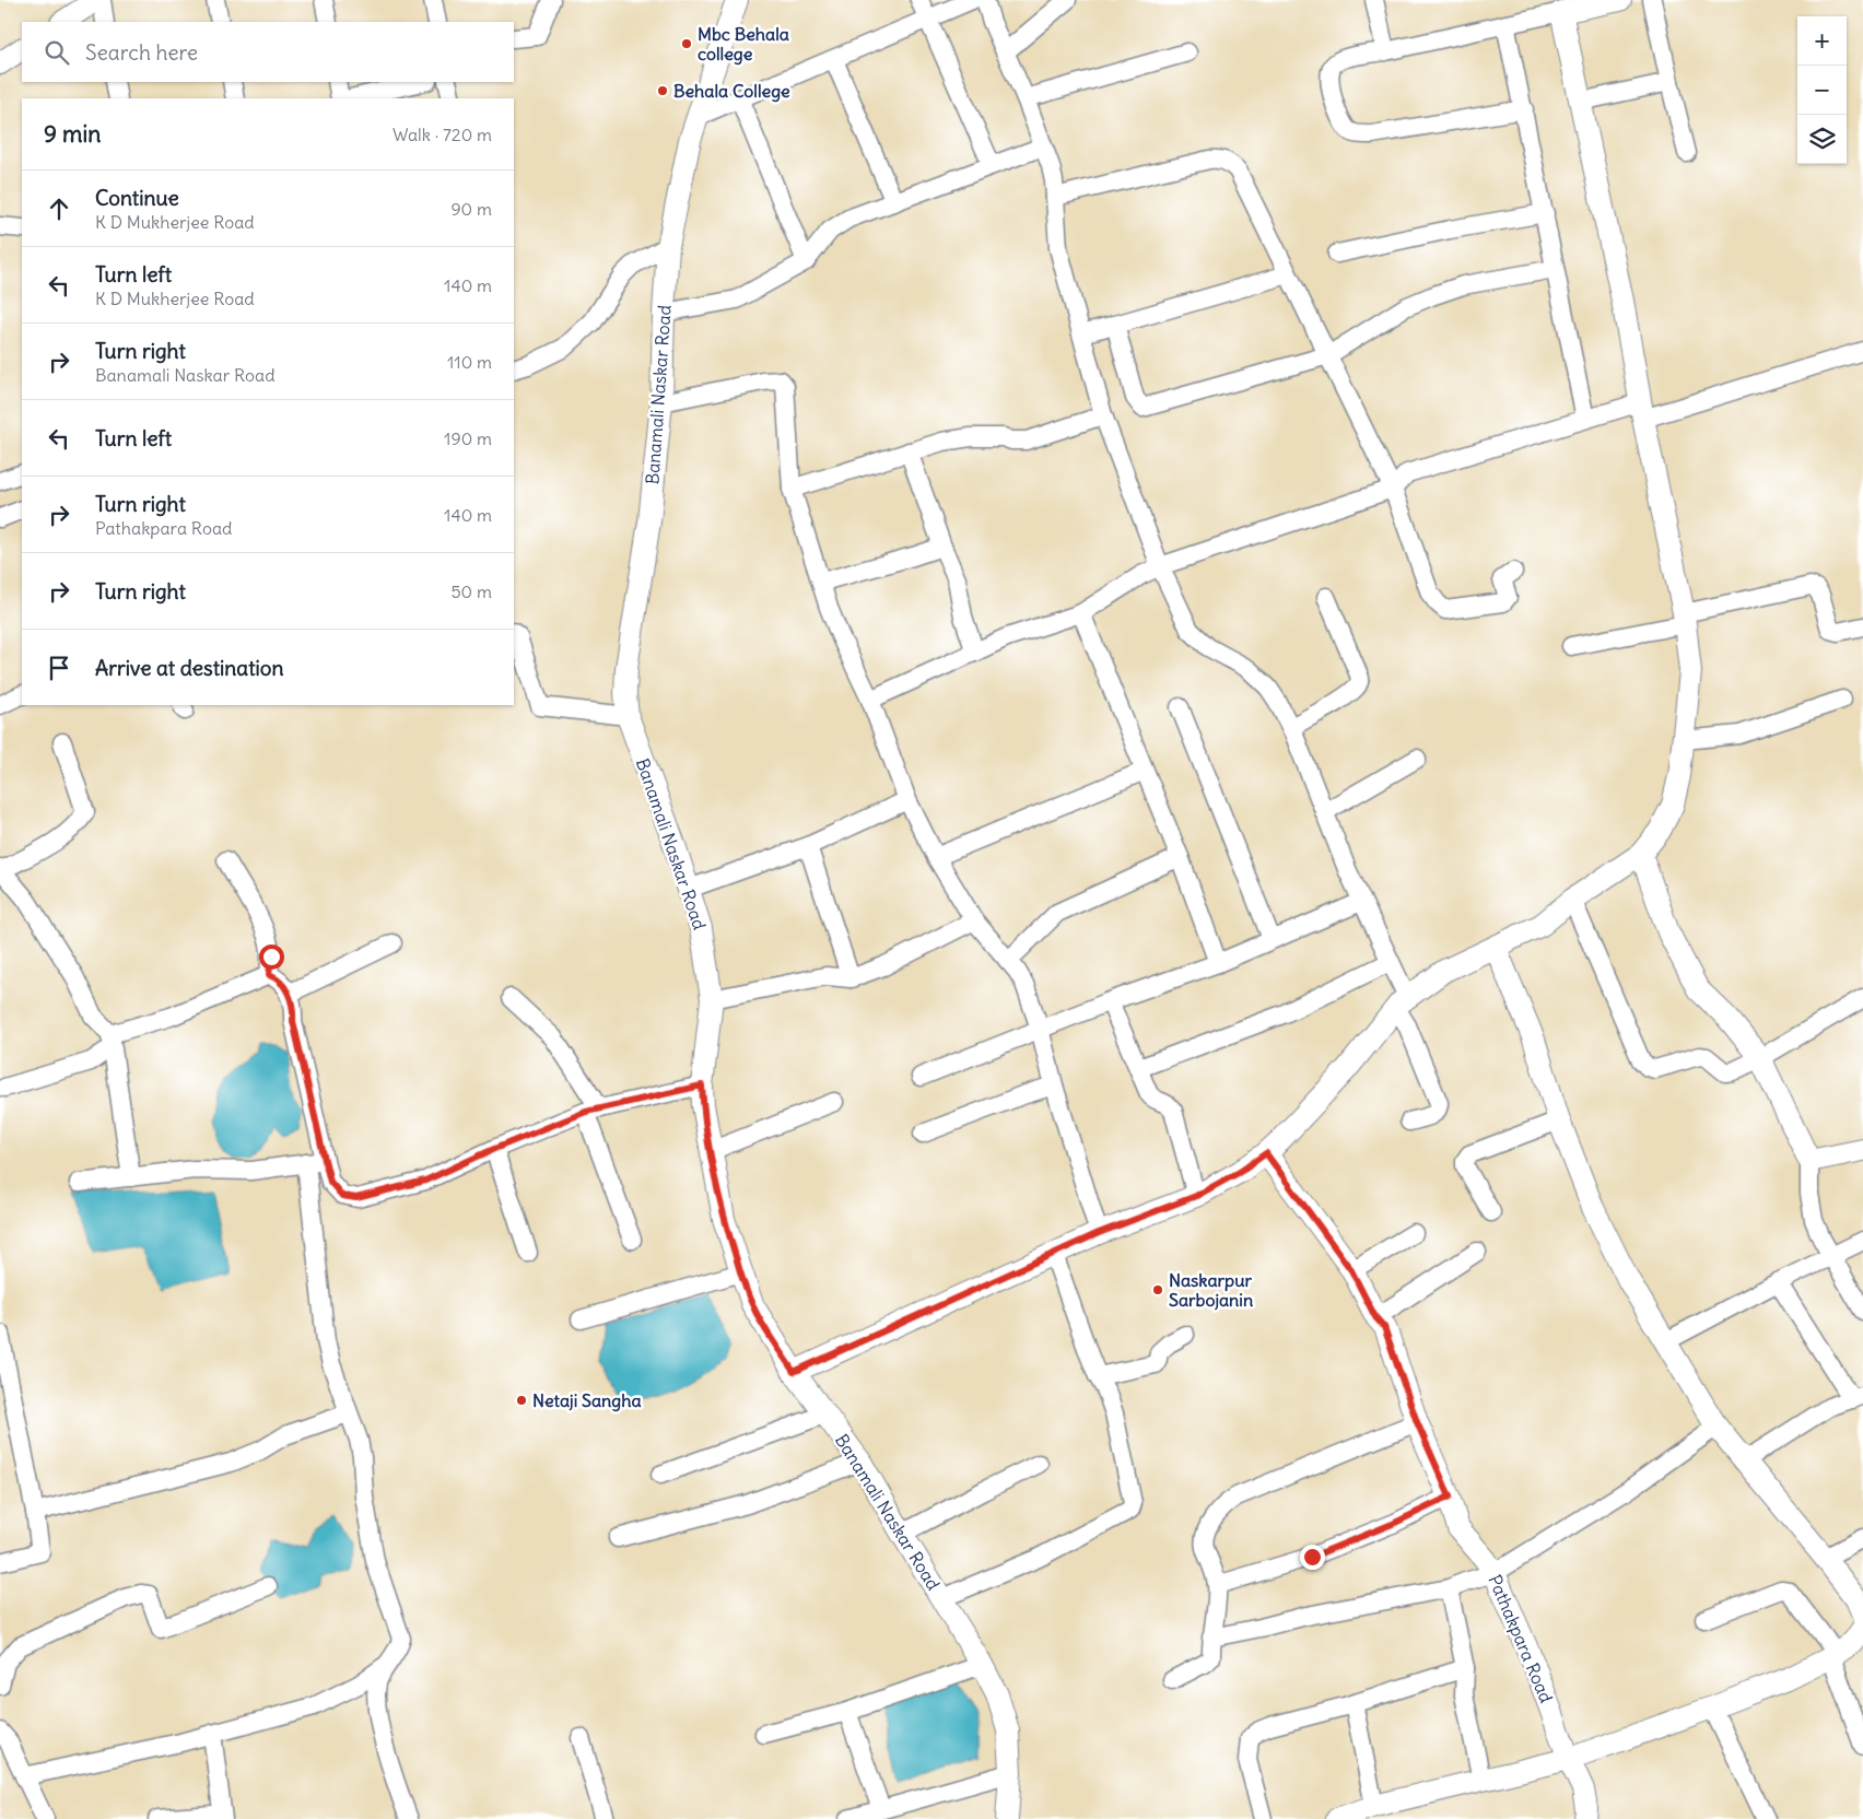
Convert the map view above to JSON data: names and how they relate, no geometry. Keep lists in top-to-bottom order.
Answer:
{
  "streets": {
    "street": ["Banamali Naskar Road", "Pathakpara Road"]
  },
  "places": [
    "Mbc Behala college",
    "Behala College",
    "Naskarpur Sarbojanin",
    "Netaji Sangha"
  ],
  "page": {
    "map_buttons": ["+", "−"],
    "search": "Search here",
    "heading": ["9 min", "Walk · 720 m"],
    "list": [
      ["Continue", "K D Mukherjee Road", "90 m"],
      ["Turn left", "K D Mukherjee Road", "140 m"],
      ["Turn right", "Banamali Naskar Road", "110 m"],
      ["Turn left", "190 m"],
      ["Turn right", "Pathakpara Road", "140 m"],
      ["Turn right", "50 m"],
      "Arrive at destination"
    ]
  }
}
